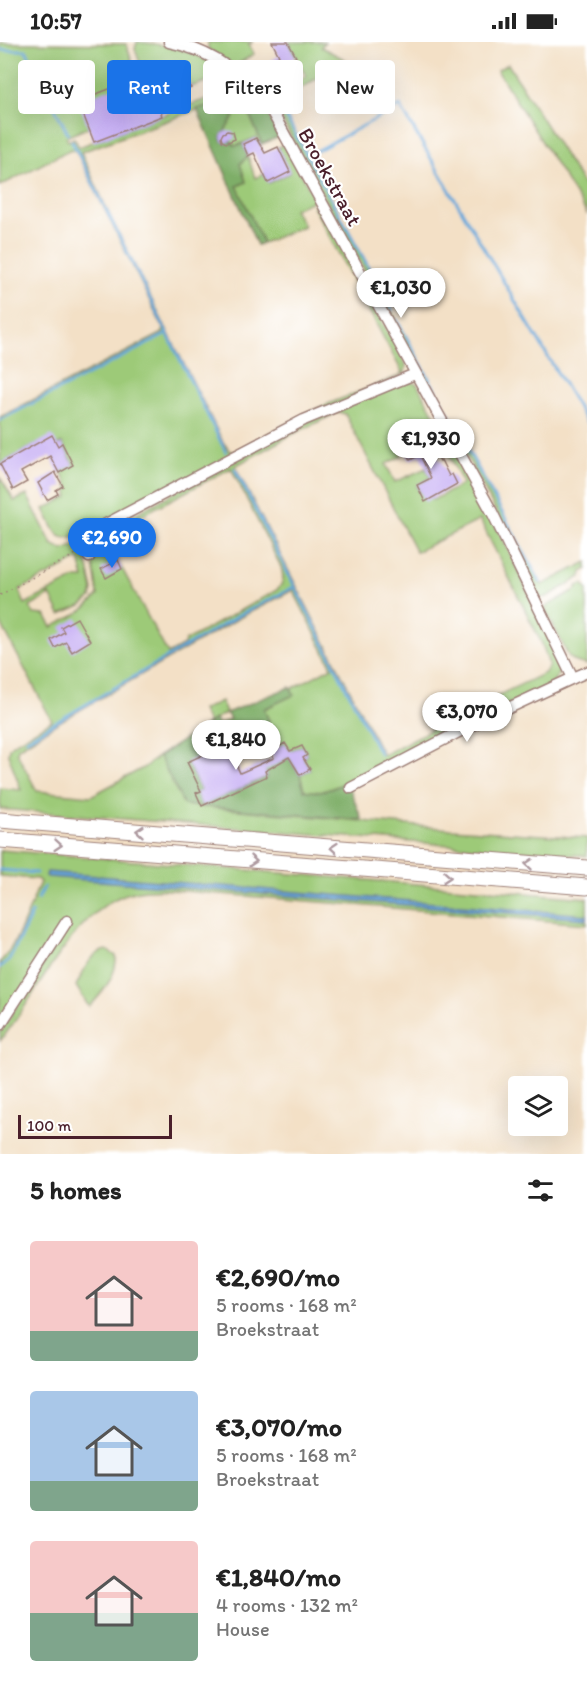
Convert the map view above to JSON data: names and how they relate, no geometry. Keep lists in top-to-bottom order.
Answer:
{
  "streets": {
    "street": ["Broekstraat"]
  },
  "scale_bar": "100 m",
  "page": {
    "status": "10:57",
    "chip": [
      "Buy",
      "Rent",
      "Filters",
      "New"
    ],
    "price": [
      "€1,030",
      "€1,930",
      "€2,690",
      "€3,070",
      "€1,840"
    ],
    "scale": "100 m",
    "heading": "5 homes",
    "list": [
      {
        "name": "€2,690/mo",
        "note": "5 rooms · 168 m² · Broekstraat"
      },
      {
        "name": "€3,070/mo",
        "note": "5 rooms · 168 m² · Broekstraat"
      },
      {
        "name": "€1,840/mo",
        "note": "4 rooms · 132 m² · House"
      }
    ]
  }
}
